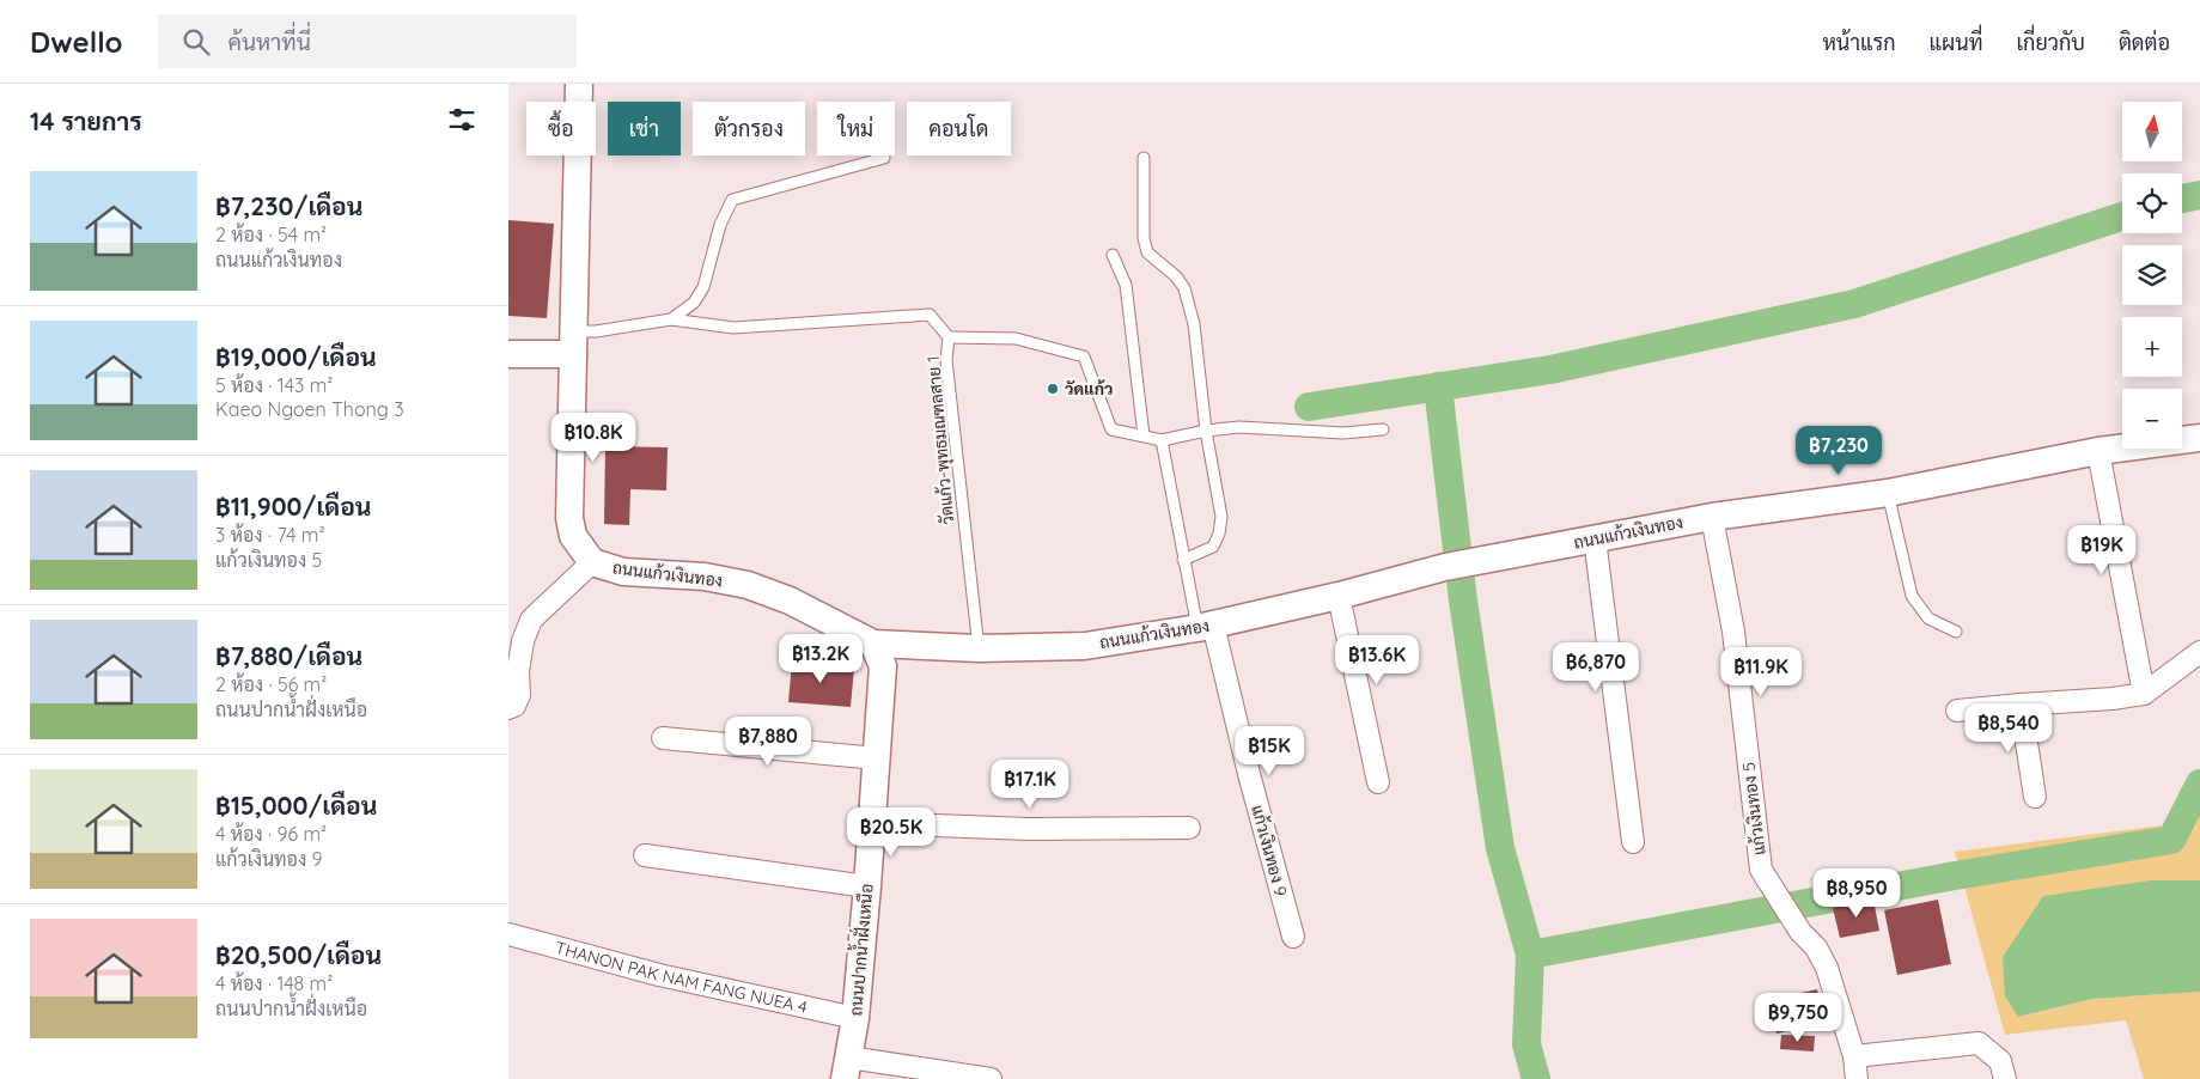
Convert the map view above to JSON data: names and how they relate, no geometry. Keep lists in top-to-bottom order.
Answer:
{
  "streets": {
    "street": [
      "ถนนแก้วเงินทอง",
      "แก้วเงินทอง 5",
      "แก้วเงินทอง 9",
      "ถนนปากน้ำฝั่งเหนือ",
      "THANON PAK NAM FANG NUEA 4"
    ],
    "lane": ["วัดแก้ว-พุทธมณฑลสาย 1"]
  },
  "crossings": [
    ["วัดแก้ว-พุทธมณฑลสาย 1", "ถนนแก้วเงินทอง"],
    ["ถนนแก้วเงินทอง", "แก้วเงินทอง 5"],
    ["ถนนแก้วเงินทอง", "แก้วเงินทอง 9"],
    ["ถนนแก้วเงินทอง", "ถนนปากน้ำฝั่งเหนือ"],
    ["ถนนปากน้ำฝั่งเหนือ", "THANON PAK NAM FANG NUEA 4"]
  ],
  "places": ["วัดแก้ว"],
  "north": "top",
  "page": {
    "header": "Dwello",
    "search": "ค้นหาที่นี่",
    "nav": [
      "หน้าแรก",
      "แผนที่",
      "เกี่ยวกับ",
      "ติดต่อ"
    ],
    "heading": "14 รายการ",
    "map_buttons": ["+", "−"],
    "chip": [
      "ซื้อ",
      "เช่า",
      "ตัวกรอง",
      "ใหม่",
      "คอนโด"
    ],
    "list": [
      {
        "name": "฿7,230/เดือน",
        "note": "2 ห้อง · 54 m² · ถนนแก้วเงินทอง"
      },
      {
        "name": "฿19,000/เดือน",
        "note": "5 ห้อง · 143 m² · Kaeo Ngoen Thong 3"
      },
      {
        "name": "฿11,900/เดือน",
        "note": "3 ห้อง · 74 m² · แก้วเงินทอง 5"
      },
      {
        "name": "฿7,880/เดือน",
        "note": "2 ห้อง · 56 m² · ถนนปากน้ำฝั่งเหนือ"
      },
      {
        "name": "฿15,000/เดือน",
        "note": "4 ห้อง · 96 m² · แก้วเงินทอง 9"
      },
      {
        "name": "฿20,500/เดือน",
        "note": "4 ห้อง · 148 m² · ถนนปากน้ำฝั่งเหนือ"
      }
    ],
    "price": [
      "฿10.8K",
      "฿7,230",
      "฿19K",
      "฿13.2K",
      "฿13.6K",
      "฿6,870",
      "฿11.9K",
      "฿8,540",
      "฿7,880",
      "฿15K",
      "฿17.1K",
      "฿20.5K",
      "฿8,950",
      "฿9,750"
    ]
  }
}
